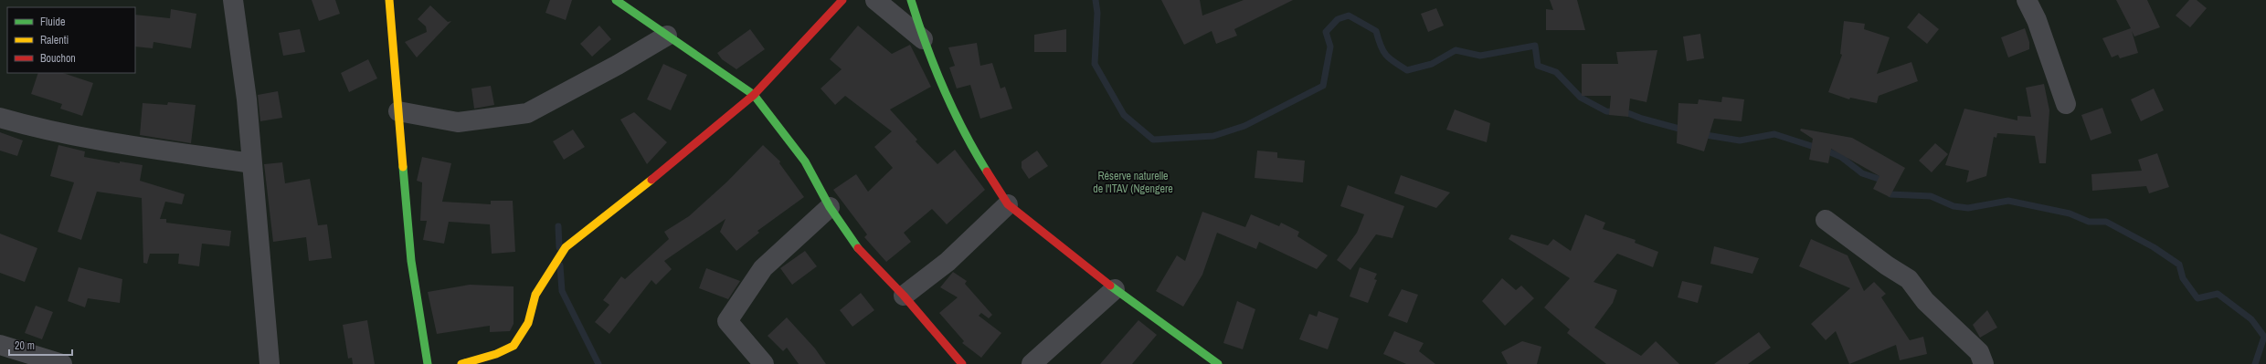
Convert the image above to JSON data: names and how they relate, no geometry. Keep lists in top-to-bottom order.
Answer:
{
  "parks": ["Réserve naturelle de l'ITAV (Ngengere"],
  "legend": ["Fluide", "Ralenti", "Bouchon"],
  "scale_bar": "20 m"
}
